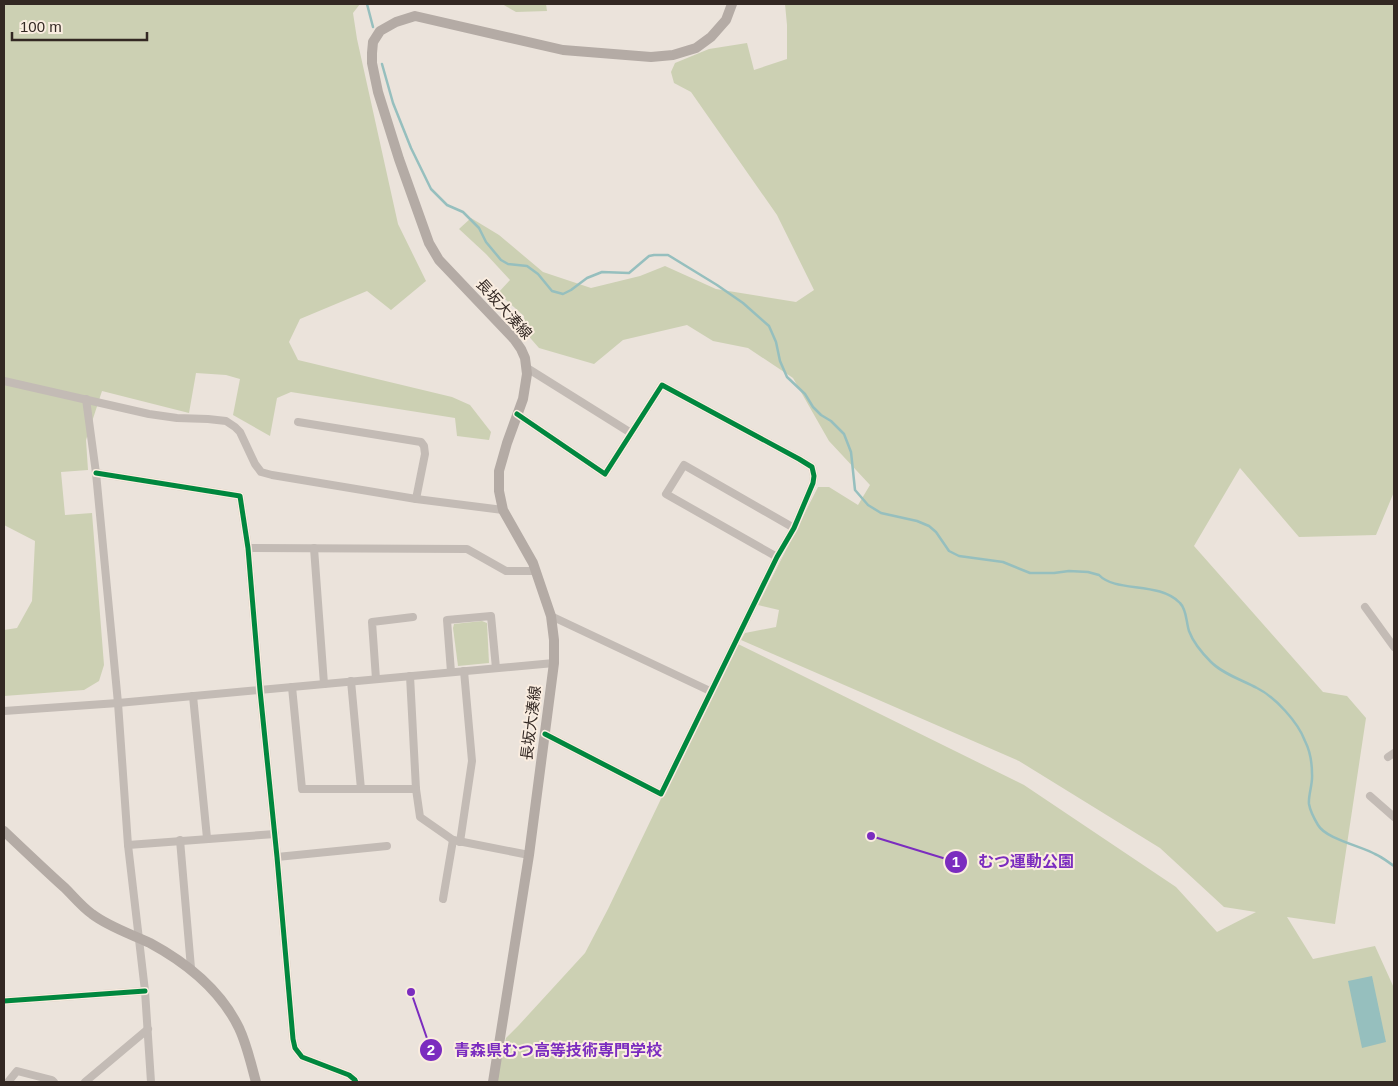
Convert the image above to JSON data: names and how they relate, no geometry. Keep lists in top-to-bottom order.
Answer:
{
  "streets": {
    "main road": ["長坂大湊線"]
  },
  "places": ["むつ運動公園", "青森県むつ高等技術専門学校"],
  "scale_bar": "100 m"
}
